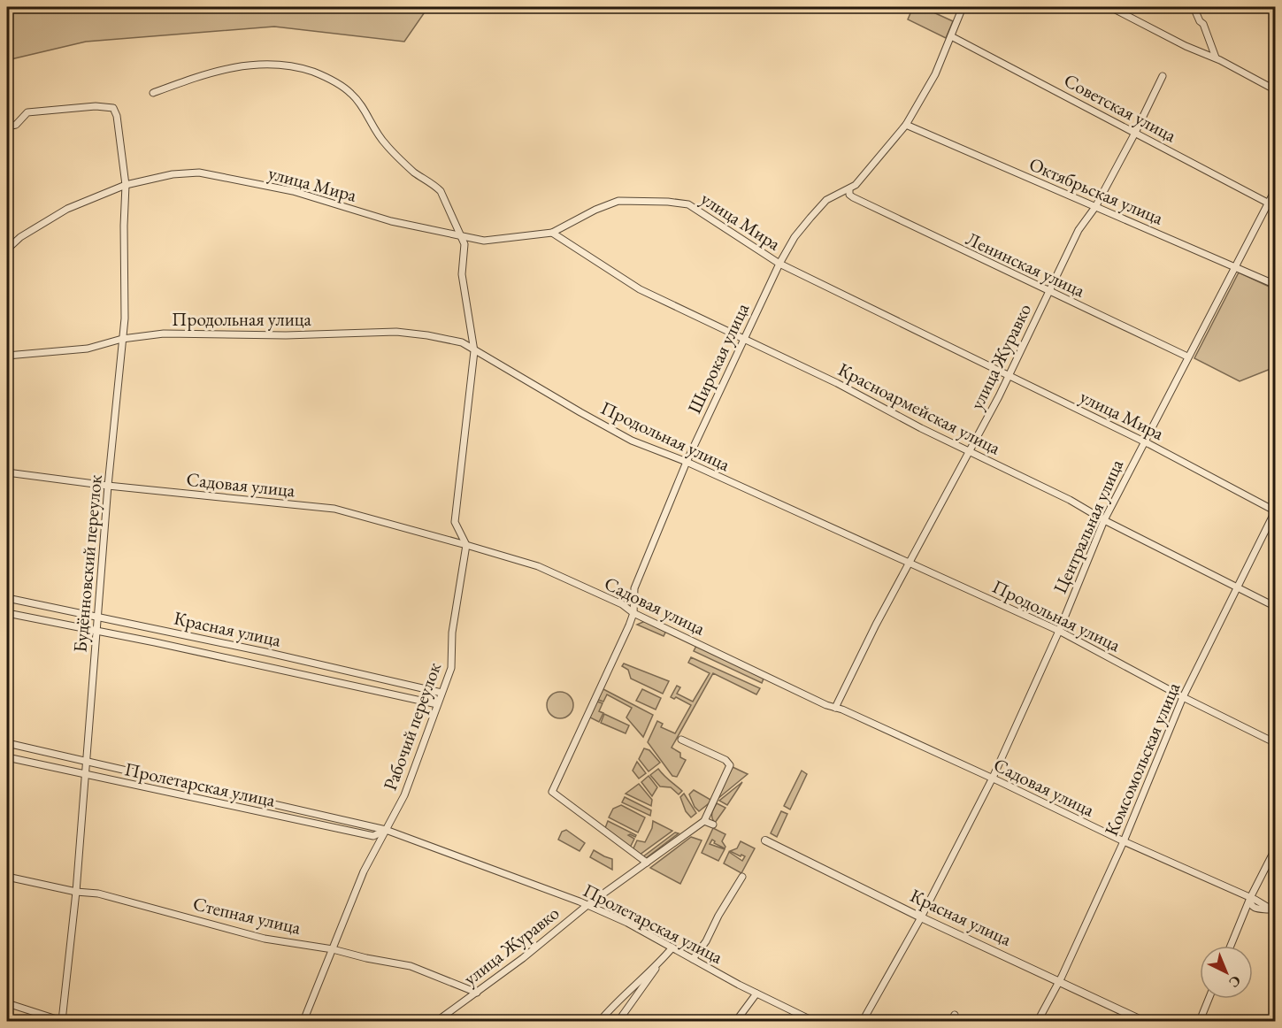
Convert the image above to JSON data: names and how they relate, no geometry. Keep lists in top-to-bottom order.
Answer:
{
  "streets": {
    "street": [
      "Советская улица",
      "улица Мира",
      "Октябрьская улица",
      "Ленинская улица",
      "Продольная улица",
      "улица Журавко",
      "Широкая улица",
      "Красноармейская улица",
      "Садовая улица",
      "Центральная улица",
      "Будённовский переулок",
      "Красная улица",
      "Рабочий переулок",
      "Комсомольская улица",
      "Пролетарская улица",
      "Степная улица"
    ]
  },
  "crossings": [
    ["Советская улица", "улица Журавко"],
    ["Советская улица", "Широкая улица"],
    ["Советская улица", "Центральная улица"],
    ["улица Мира", "улица Журавко"],
    ["улица Мира", "Широкая улица"],
    ["улица Мира", "Красноармейская улица"],
    ["улица Мира", "Центральная улица"],
    ["улица Мира", "Будённовский переулок"],
    ["улица Мира", "Комсомольская улица"],
    ["Октябрьская улица", "улица Журавко"],
    ["Октябрьская улица", "Широкая улица"],
    ["Октябрьская улица", "Центральная улица"],
    ["Ленинская улица", "улица Журавко"],
    ["Ленинская улица", "Широкая улица"],
    ["Ленинская улица", "Центральная улица"],
    ["Продольная улица", "улица Журавко"],
    ["Продольная улица", "Широкая улица"],
    ["Продольная улица", "Центральная улица"],
    ["Продольная улица", "Будённовский переулок"],
    ["Продольная улица", "Комсомольская улица"],
    ["улица Журавко", "Широкая улица"],
    ["улица Журавко", "Красноармейская улица"],
    ["улица Журавко", "Садовая улица"],
    ["улица Журавко", "Пролетарская улица"],
    ["улица Журавко", "Степная улица"],
    ["Широкая улица", "Красноармейская улица"],
    ["Широкая улица", "Садовая улица"],
    ["Красноармейская улица", "Центральная улица"],
    ["Красноармейская улица", "Комсомольская улица"],
    ["Садовая улица", "Центральная улица"],
    ["Садовая улица", "Будённовский переулок"],
    ["Садовая улица", "Рабочий переулок"],
    ["Садовая улица", "Комсомольская улица"],
    ["Центральная улица", "Красная улица"],
    ["Будённовский переулок", "Красная улица"],
    ["Будённовский переулок", "Пролетарская улица"],
    ["Будённовский переулок", "Степная улица"],
    ["Красная улица", "Рабочий переулок"],
    ["Красная улица", "Комсомольская улица"],
    ["Рабочий переулок", "Пролетарская улица"],
    ["Рабочий переулок", "Степная улица"]
  ],
  "north": "bottom right"
}
